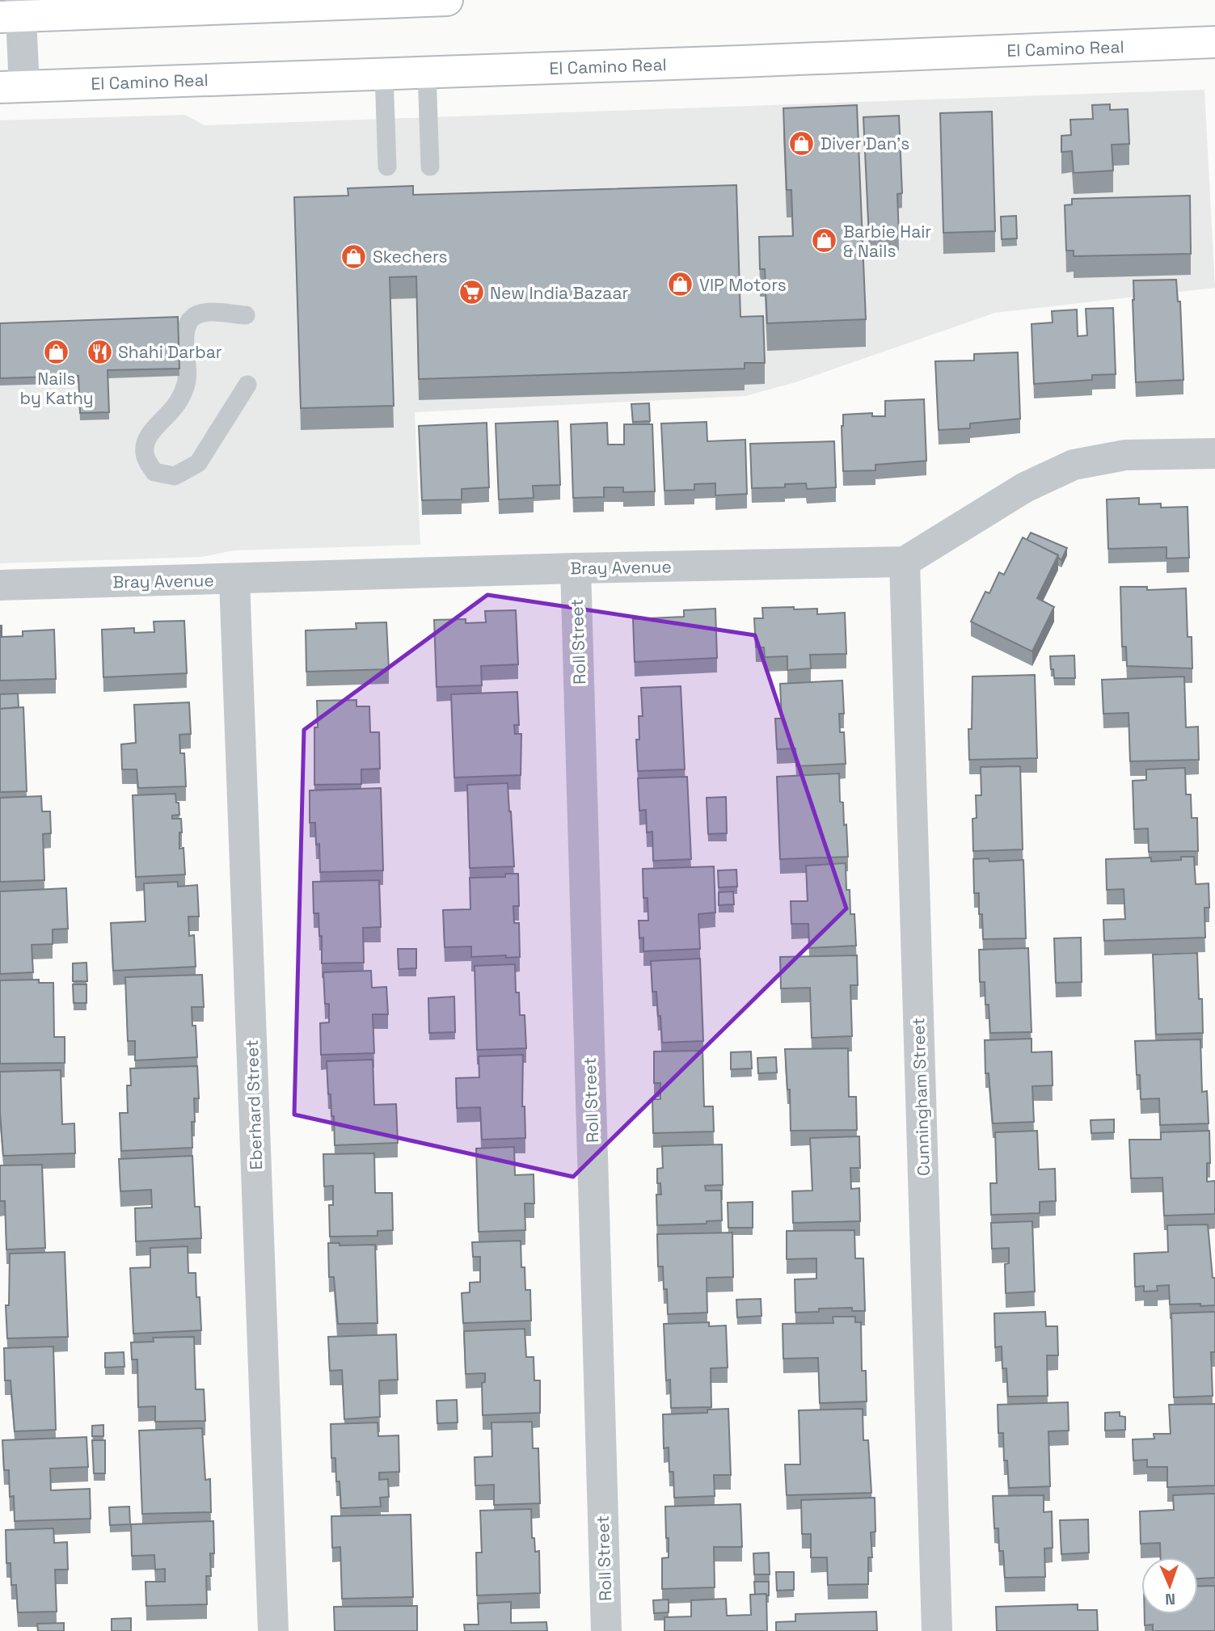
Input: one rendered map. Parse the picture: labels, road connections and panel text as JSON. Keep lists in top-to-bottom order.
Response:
{
  "streets": {
    "main road": ["El Camino Real"],
    "street": [
      "Bray Avenue",
      "Roll Street",
      "Cunningham Street",
      "Eberhard Street"
    ]
  },
  "crossings": [
    ["Bray Avenue", "Roll Street"],
    ["Bray Avenue", "Cunningham Street"],
    ["Bray Avenue", "Eberhard Street"]
  ],
  "places": {
    "shop": [
      "Diver Dan's",
      "Barbie Hair & Nails",
      "Skechers",
      "VIP Motors",
      "Nails by Kathy"
    ],
    "supermarket": ["New India Bazaar"],
    "restaurant": ["Shahi Darbar"]
  },
  "north": "bottom"
}
